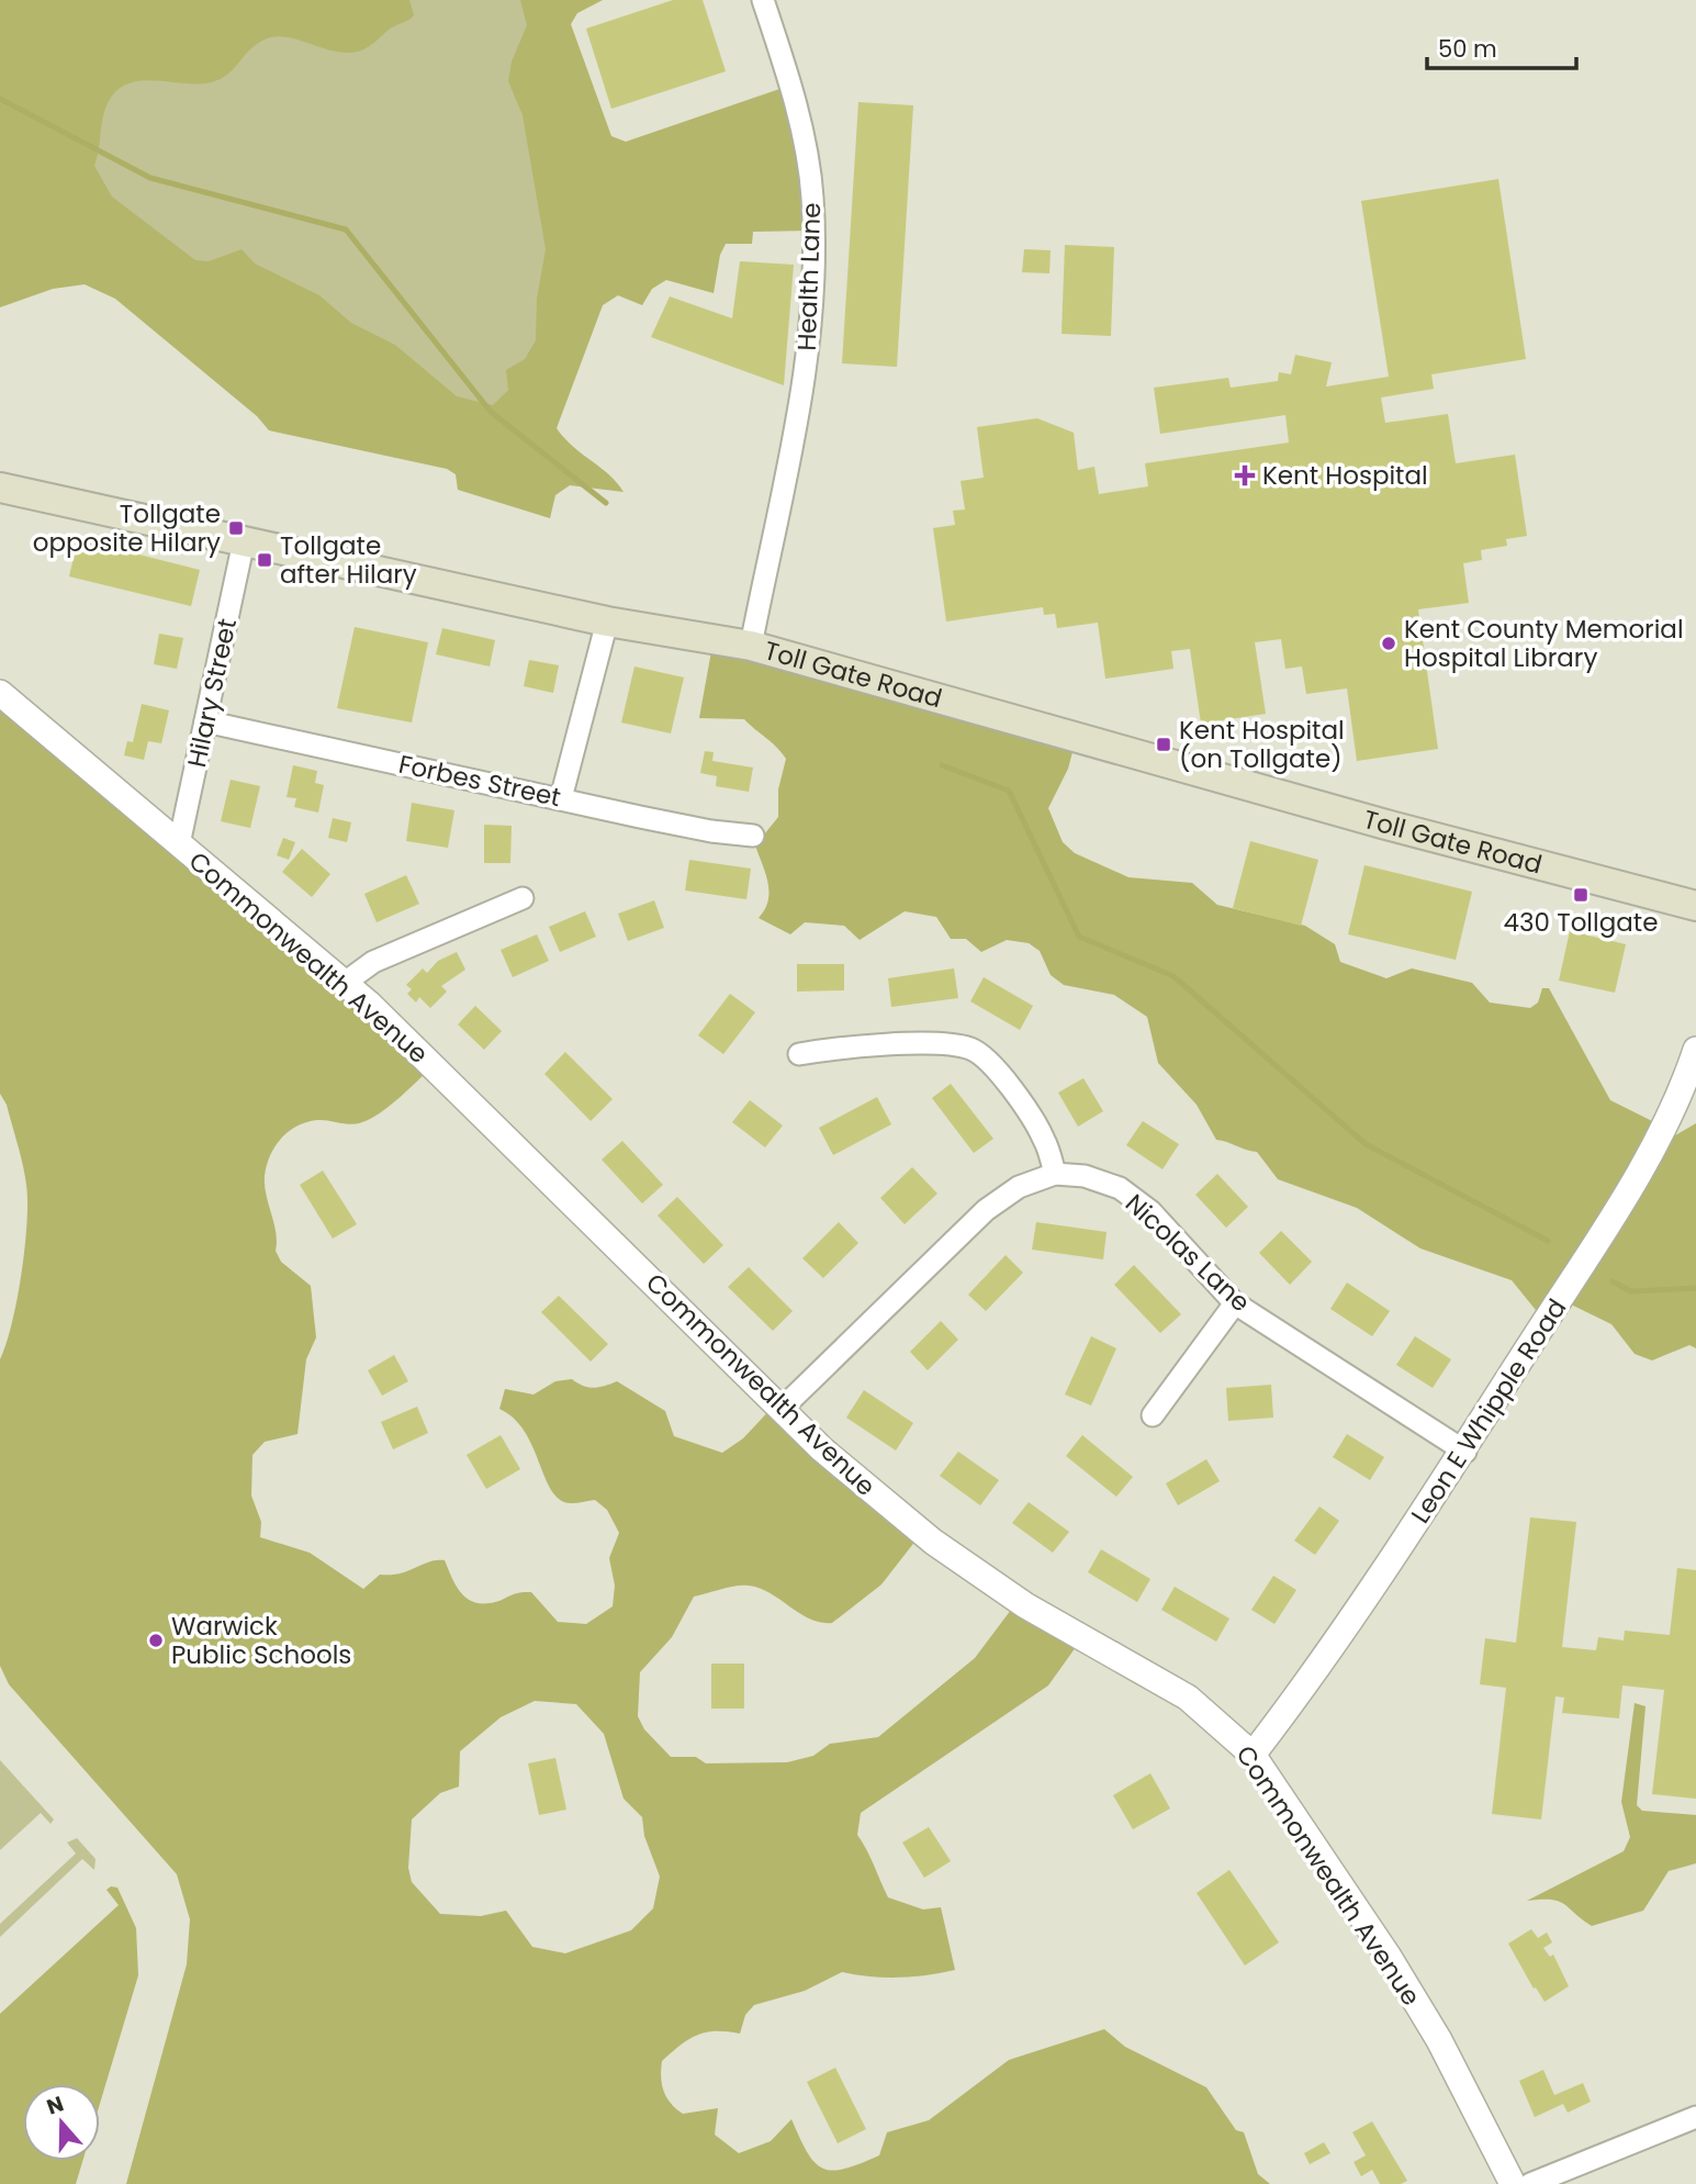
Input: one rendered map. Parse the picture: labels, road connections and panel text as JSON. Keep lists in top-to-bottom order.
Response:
{
  "streets": {
    "main road": ["Toll Gate Road"],
    "street": [
      "Health Lane",
      "Hilary Street",
      "Forbes Street",
      "Commonwealth Avenue",
      "Nicolas Lane",
      "Leon E Whipple Road"
    ]
  },
  "crossings": [
    ["Health Lane", "Toll Gate Road"],
    ["Toll Gate Road", "Hilary Street"],
    ["Hilary Street", "Forbes Street"],
    ["Hilary Street", "Commonwealth Avenue"],
    ["Commonwealth Avenue", "Nicolas Lane"],
    ["Commonwealth Avenue", "Leon E Whipple Road"],
    ["Nicolas Lane", "Leon E Whipple Road"]
  ],
  "places": {
    "health": ["Kent Hospital"],
    "transit": [
      "Tollgate opposite Hilary",
      "Tollgate after Hilary",
      "Kent Hospital (on Tollgate)",
      "430 Tollgate"
    ],
    "other": ["Kent County Memorial Hospital Library", "Warwick Public Schools"]
  },
  "scale_bar": "50 m",
  "north": "top"
}
